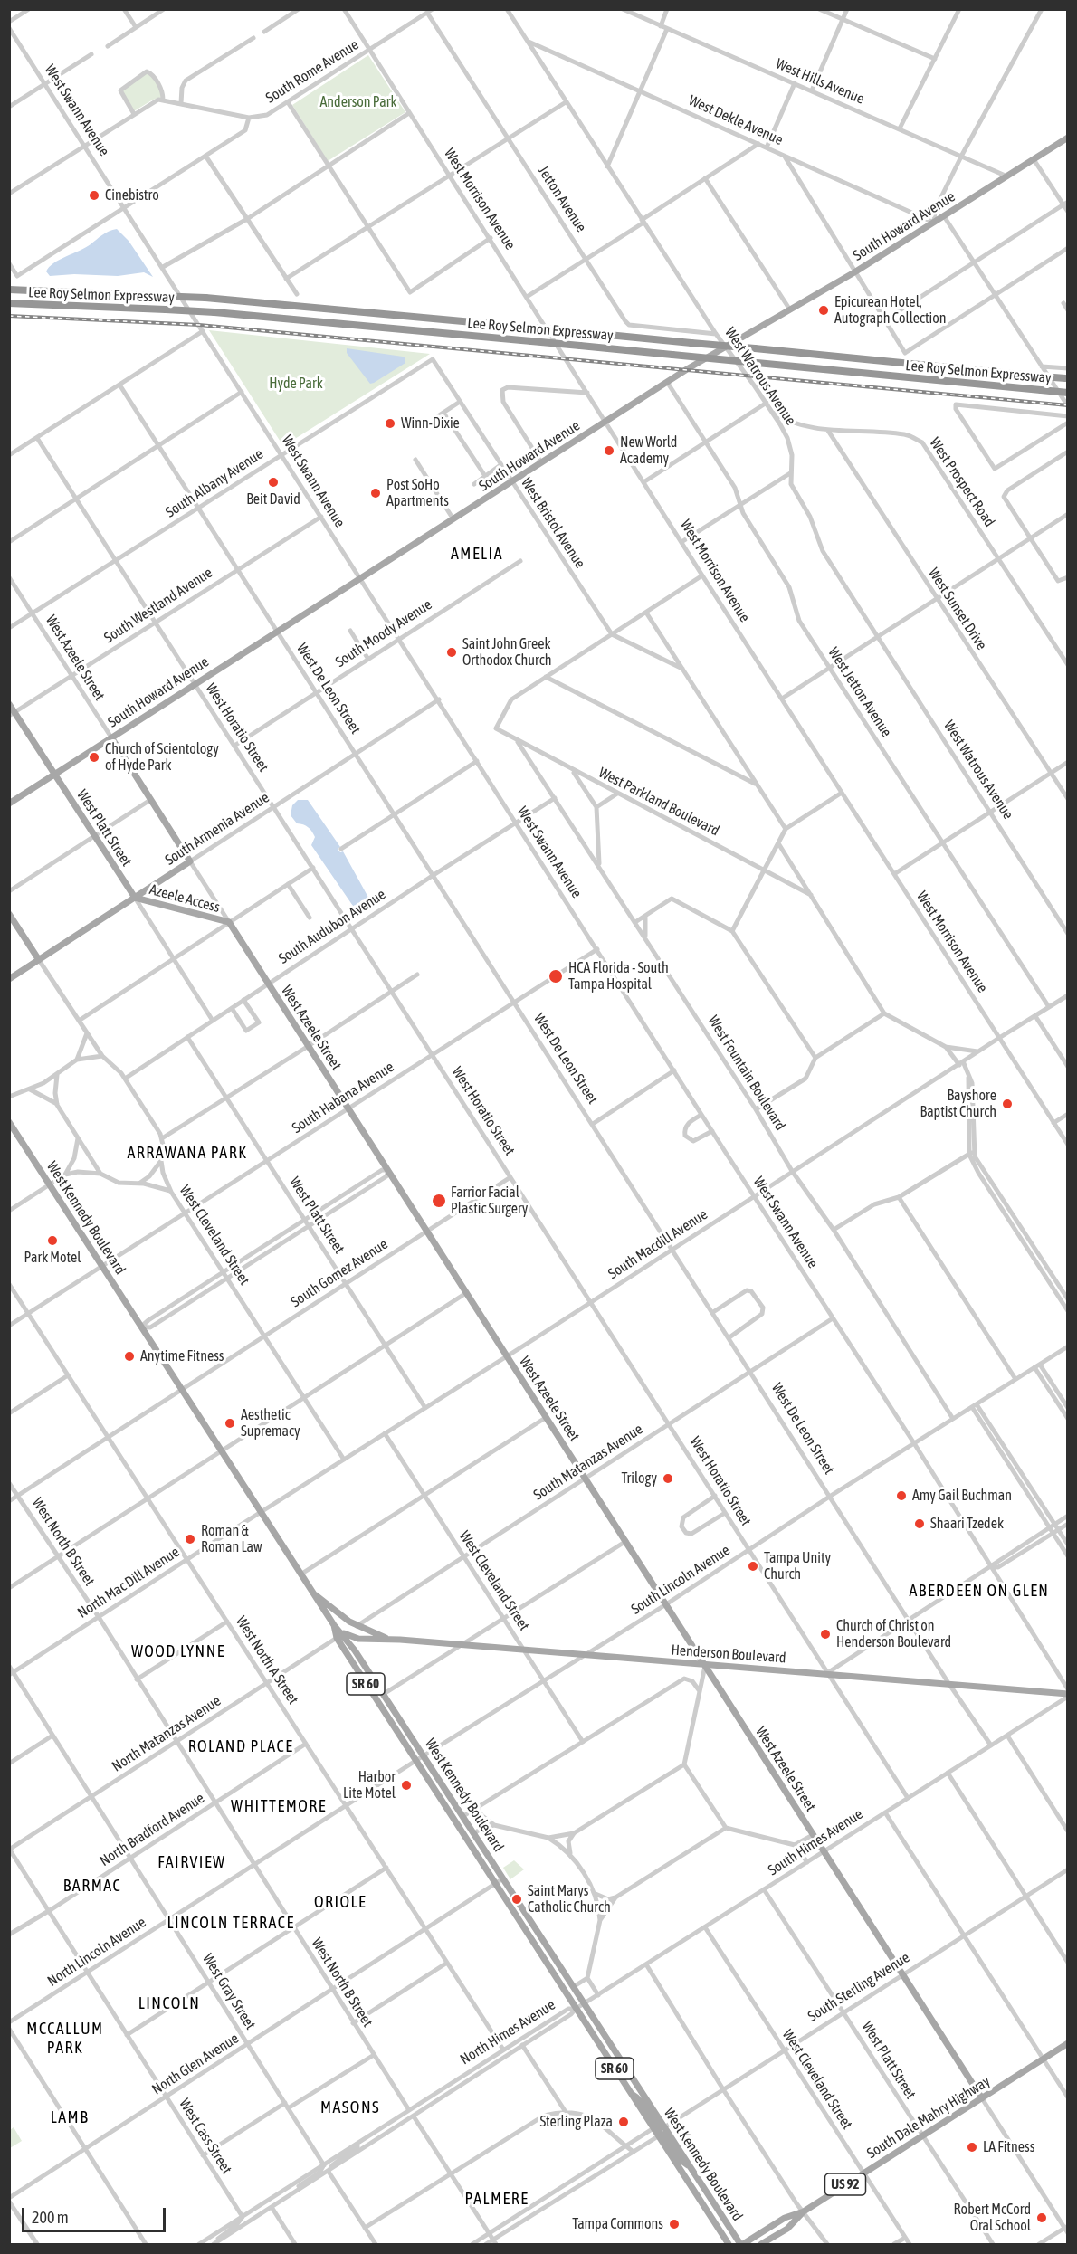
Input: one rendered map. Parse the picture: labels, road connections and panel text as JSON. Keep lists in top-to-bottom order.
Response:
{
  "streets": {
    "highway": ["Lee Roy Selmon Expressway"],
    "main road": [
      "South Howard Avenue",
      "West Azeele Street",
      "West Platt Street",
      "South Armenia Avenue",
      "Azeele Access",
      "West Kennedy Boulevard",
      "Henderson Boulevard",
      "SR 60",
      "South Dale Mabry Highway",
      "US 92"
    ],
    "street": [
      "South Rome Avenue",
      "West Hills Avenue",
      "West Swann Avenue",
      "West Dekle Avenue",
      "West Morrison Avenue",
      "Jetton Avenue",
      "West Watrous Avenue",
      "West Prospect Road",
      "South Albany Avenue",
      "West Bristol Avenue",
      "South Westland Avenue",
      "West Sunset Drive",
      "South Moody Avenue",
      "West De Leon Street",
      "West Jetton Avenue",
      "West Horatio Street",
      "West Parkland Boulevard",
      "South Audubon Avenue",
      "West Fountain Boulevard",
      "South Habana Avenue",
      "West Cleveland Street",
      "South Macdill Avenue",
      "South Gomez Avenue",
      "South Matanzas Avenue",
      "West North B Street",
      "South Lincoln Avenue",
      "North Mac Dill Avenue",
      "West North A Street",
      "North Matanzas Avenue",
      "North Bradford Avenue",
      "South Himes Avenue",
      "North Lincoln Avenue",
      "South Sterling Avenue",
      "West Gray Street",
      "North Himes Avenue",
      "North Glen Avenue",
      "West Cass Street"
    ]
  },
  "crossings": [
    ["South Rome Avenue", "West Morrison Avenue"],
    ["South Rome Avenue", "Jetton Avenue"],
    ["West Hills Avenue", "South Howard Avenue"],
    ["West Swann Avenue", "South Howard Avenue"],
    ["West Swann Avenue", "South Albany Avenue"],
    ["West Swann Avenue", "South Westland Avenue"],
    ["West Swann Avenue", "South Moody Avenue"],
    ["West Swann Avenue", "South Armenia Avenue"],
    ["West Swann Avenue", "South Audubon Avenue"],
    ["West Swann Avenue", "South Habana Avenue"],
    ["West Swann Avenue", "South Macdill Avenue"],
    ["West Swann Avenue", "South Matanzas Avenue"],
    ["West Swann Avenue", "South Lincoln Avenue"],
    ["West Dekle Avenue", "South Howard Avenue"],
    ["West Dekle Avenue", "West Watrous Avenue"],
    ["West Morrison Avenue", "South Howard Avenue"],
    ["West Morrison Avenue", "South Macdill Avenue"],
    ["Jetton Avenue", "West Watrous Avenue"],
    ["South Howard Avenue", "West Watrous Avenue"],
    ["South Howard Avenue", "West Bristol Avenue"],
    ["South Howard Avenue", "West Azeele Street"],
    ["South Howard Avenue", "West De Leon Street"],
    ["South Howard Avenue", "West Jetton Avenue"],
    ["South Howard Avenue", "West Horatio Street"],
    ["South Howard Avenue", "West Platt Street"],
    ["West Watrous Avenue", "West Prospect Road"],
    ["West Prospect Road", "West Sunset Drive"],
    ["South Albany Avenue", "West Bristol Avenue"],
    ["South Albany Avenue", "West Azeele Street"],
    ["South Albany Avenue", "West De Leon Street"],
    ["South Albany Avenue", "West Horatio Street"],
    ["South Westland Avenue", "West Azeele Street"],
    ["South Westland Avenue", "West De Leon Street"],
    ["South Westland Avenue", "West Horatio Street"],
    ["South Westland Avenue", "West Platt Street"],
    ["South Moody Avenue", "West De Leon Street"],
    ["South Moody Avenue", "West Horatio Street"],
    ["West Azeele Street", "South Armenia Avenue"],
    ["West Azeele Street", "Azeele Access"],
    ["West Azeele Street", "South Audubon Avenue"],
    ["West Azeele Street", "South Habana Avenue"],
    ["West Azeele Street", "South Macdill Avenue"],
    ["West Azeele Street", "South Gomez Avenue"],
    ["West Azeele Street", "South Matanzas Avenue"],
    ["West Azeele Street", "South Lincoln Avenue"],
    ["West Azeele Street", "Henderson Boulevard"],
    ["West Azeele Street", "South Himes Avenue"],
    ["West Azeele Street", "South Sterling Avenue"],
    ["West Azeele Street", "South Dale Mabry Highway"],
    ["West De Leon Street", "South Armenia Avenue"],
    ["West De Leon Street", "South Audubon Avenue"],
    ["West De Leon Street", "South Habana Avenue"],
    ["West De Leon Street", "South Macdill Avenue"],
    ["West De Leon Street", "South Matanzas Avenue"],
    ["West De Leon Street", "South Lincoln Avenue"],
    ["West De Leon Street", "Henderson Boulevard"],
    ["West De Leon Street", "South Himes Avenue"],
    ["West Jetton Avenue", "South Macdill Avenue"],
    ["West Horatio Street", "South Armenia Avenue"],
    ["West Horatio Street", "South Audubon Avenue"],
    ["West Horatio Street", "South Habana Avenue"],
    ["West Horatio Street", "South Macdill Avenue"],
    ["West Horatio Street", "South Gomez Avenue"],
    ["West Horatio Street", "South Matanzas Avenue"],
    ["West Horatio Street", "South Lincoln Avenue"],
    ["West Horatio Street", "Henderson Boulevard"],
    ["West Horatio Street", "South Himes Avenue"],
    ["West Parkland Boulevard", "West Fountain Boulevard"],
    ["West Parkland Boulevard", "South Macdill Avenue"],
    ["West Platt Street", "South Armenia Avenue"],
    ["West Platt Street", "Azeele Access"],
    ["West Platt Street", "South Audubon Avenue"],
    ["West Platt Street", "South Habana Avenue"],
    ["West Platt Street", "South Macdill Avenue"],
    ["West Platt Street", "South Gomez Avenue"],
    ["West Platt Street", "South Himes Avenue"],
    ["West Platt Street", "South Sterling Avenue"],
    ["West Platt Street", "South Dale Mabry Highway"],
    ["South Armenia Avenue", "Azeele Access"],
    ["South Audubon Avenue", "West Fountain Boulevard"],
    ["West Fountain Boulevard", "South Macdill Avenue"],
    ["West Fountain Boulevard", "South Lincoln Avenue"],
    ["South Habana Avenue", "West Kennedy Boulevard"],
    ["South Habana Avenue", "West Cleveland Street"],
    ["South Habana Avenue", "West North A Street"],
    ["West Kennedy Boulevard", "South Macdill Avenue"],
    ["West Kennedy Boulevard", "South Gomez Avenue"],
    ["West Kennedy Boulevard", "South Lincoln Avenue"],
    ["West Kennedy Boulevard", "North Mac Dill Avenue"],
    ["West Kennedy Boulevard", "Henderson Boulevard"],
    ["West Kennedy Boulevard", "SR 60"],
    ["West Kennedy Boulevard", "North Matanzas Avenue"],
    ["West Kennedy Boulevard", "South Himes Avenue"],
    ["West Kennedy Boulevard", "North Lincoln Avenue"],
    ["West Kennedy Boulevard", "South Sterling Avenue"],
    ["West Kennedy Boulevard", "North Himes Avenue"],
    ["West Kennedy Boulevard", "North Glen Avenue"],
    ["West Kennedy Boulevard", "US 92"],
    ["West Cleveland Street", "South Macdill Avenue"],
    ["West Cleveland Street", "South Gomez Avenue"],
    ["West Cleveland Street", "South Matanzas Avenue"],
    ["West Cleveland Street", "South Lincoln Avenue"],
    ["West Cleveland Street", "Henderson Boulevard"],
    ["West Cleveland Street", "South Himes Avenue"],
    ["West Cleveland Street", "South Sterling Avenue"],
    ["West Cleveland Street", "South Dale Mabry Highway"],
    ["South Macdill Avenue", "North Mac Dill Avenue"],
    ["South Gomez Avenue", "West North B Street"],
    ["South Gomez Avenue", "West North A Street"],
    ["South Matanzas Avenue", "Henderson Boulevard"],
    ["West North B Street", "North Mac Dill Avenue"],
    ["West North B Street", "North Matanzas Avenue"],
    ["West North B Street", "North Bradford Avenue"],
    ["West North B Street", "North Lincoln Avenue"],
    ["West North B Street", "North Himes Avenue"],
    ["West North B Street", "North Glen Avenue"],
    ["South Lincoln Avenue", "Henderson Boulevard"],
    ["South Lincoln Avenue", "North Lincoln Avenue"],
    ["North Mac Dill Avenue", "West North A Street"],
    ["North Mac Dill Avenue", "West Gray Street"],
    ["Henderson Boulevard", "SR 60"],
    ["Henderson Boulevard", "South Himes Avenue"],
    ["West North A Street", "North Matanzas Avenue"],
    ["West North A Street", "North Bradford Avenue"],
    ["West North A Street", "North Lincoln Avenue"],
    ["West North A Street", "North Himes Avenue"],
    ["West North A Street", "North Glen Avenue"],
    ["SR 60", "North Matanzas Avenue"],
    ["North Matanzas Avenue", "West Gray Street"],
    ["North Matanzas Avenue", "West Cass Street"],
    ["North Bradford Avenue", "West Gray Street"],
    ["North Bradford Avenue", "West Cass Street"],
    ["South Himes Avenue", "North Himes Avenue"],
    ["North Lincoln Avenue", "West Gray Street"],
    ["North Lincoln Avenue", "West Cass Street"],
    ["West Gray Street", "North Himes Avenue"],
    ["West Gray Street", "North Glen Avenue"],
    ["North Himes Avenue", "West Cass Street"],
    ["North Glen Avenue", "West Cass Street"],
    ["South Dale Mabry Highway", "US 92"]
  ],
  "districts": [
    "AMELIA",
    "ARRAWANA PARK",
    "ABERDEEN ON GLEN",
    "WOOD LYNNE",
    "ROLAND PLACE",
    "WHITTEMORE",
    "FAIRVIEW",
    "BARMAC",
    "ORIOLE",
    "LINCOLN TERRACE",
    "LINCOLN",
    "MCCALLUM PARK",
    "MASONS",
    "LAMB",
    "PALMERE"
  ],
  "parks": ["Anderson Park", "Hyde Park"],
  "places": [
    "Cinebistro",
    "Epicurean Hotel, Autograph Collection",
    "Winn-Dixie",
    "New World Academy",
    "Beit David",
    "Post SoHo Apartments",
    "Saint John Greek Orthodox Church",
    "Church of Scientology of Hyde Park",
    "HCA Florida - South Tampa Hospital",
    "Bayshore Baptist Church",
    "Farrior Facial Plastic Surgery",
    "Park Motel",
    "Anytime Fitness",
    "Aesthetic Supremacy",
    "Trilogy",
    "Amy Gail Buchman",
    "Shaari Tzedek",
    "Roman & Roman Law",
    "Tampa Unity Church",
    "Church of Christ on Henderson Boulevard",
    "Harbor Lite Motel",
    "Saint Marys Catholic Church",
    "Sterling Plaza",
    "LA Fitness",
    "Robert McCord Oral School",
    "Tampa Commons"
  ],
  "scale_bar": "200 m"
}
